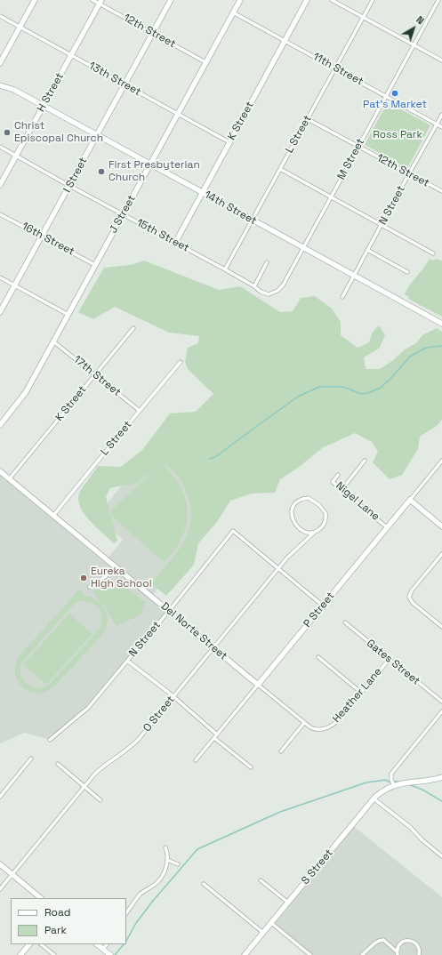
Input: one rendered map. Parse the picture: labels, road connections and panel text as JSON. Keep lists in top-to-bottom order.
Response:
{
  "streets": {
    "street": [
      "12th Street",
      "11th Street",
      "13th Street",
      "H Street",
      "K Street",
      "L Street",
      "M Street",
      "I Street",
      "N Street",
      "14th Street",
      "J Street",
      "15th Street",
      "16th Street",
      "17th Street",
      "Nigel Lane",
      "P Street",
      "Del Norte Street",
      "Gates Street",
      "Heather Lane",
      "O Street",
      "S Street"
    ]
  },
  "crossings": [
    ["12th Street", "H Street"],
    ["12th Street", "L Street"],
    ["12th Street", "M Street"],
    ["12th Street", "I Street"],
    ["12th Street", "N Street"],
    ["12th Street", "J Street"],
    ["11th Street", "K Street"],
    ["11th Street", "L Street"],
    ["11th Street", "M Street"],
    ["11th Street", "N Street"],
    ["11th Street", "J Street"],
    ["13th Street", "H Street"],
    ["13th Street", "K Street"],
    ["13th Street", "I Street"],
    ["13th Street", "J Street"],
    ["H Street", "14th Street"],
    ["H Street", "15th Street"],
    ["K Street", "14th Street"],
    ["K Street", "15th Street"],
    ["K Street", "17th Street"],
    ["K Street", "Del Norte Street"],
    ["L Street", "14th Street"],
    ["L Street", "15th Street"],
    ["L Street", "17th Street"],
    ["L Street", "Del Norte Street"],
    ["M Street", "14th Street"],
    ["M Street", "15th Street"],
    ["I Street", "14th Street"],
    ["I Street", "15th Street"],
    ["I Street", "16th Street"],
    ["N Street", "14th Street"],
    ["N Street", "Del Norte Street"],
    ["N Street", "O Street"],
    ["14th Street", "J Street"],
    ["J Street", "15th Street"],
    ["J Street", "16th Street"],
    ["J Street", "17th Street"],
    ["Nigel Lane", "P Street"],
    ["P Street", "Del Norte Street"],
    ["Del Norte Street", "Heather Lane"],
    ["Del Norte Street", "O Street"],
    ["Gates Street", "Heather Lane"]
  ],
  "parks": ["Ross Park"],
  "places": [
    "Pat's Market",
    "Christ Episcopal Church",
    "First Presbyterian Church",
    "Eureka High School"
  ],
  "legend": ["Road", "Park"],
  "north": "top right"
}
